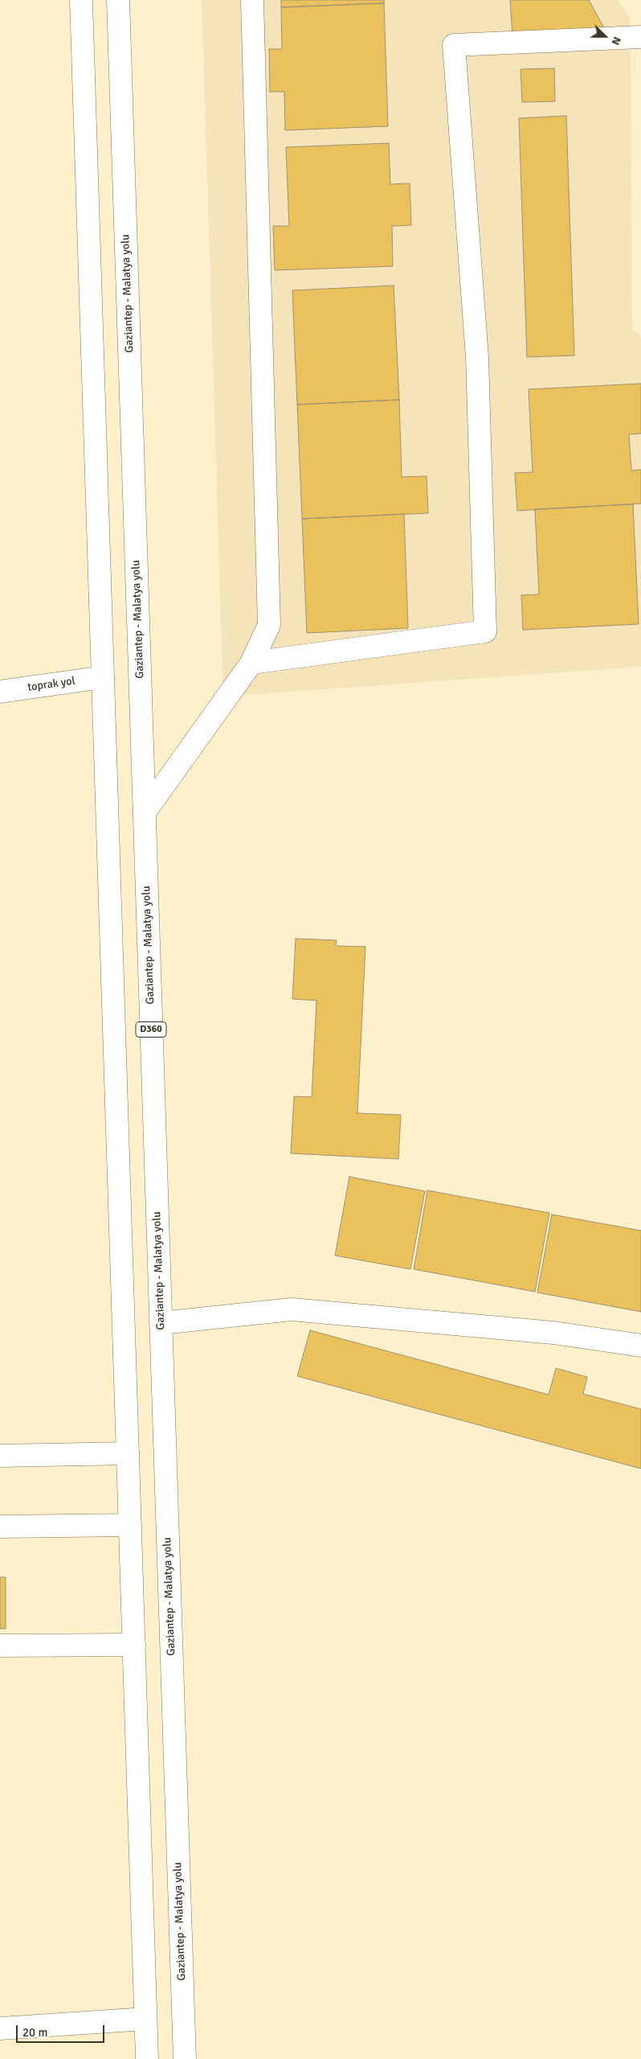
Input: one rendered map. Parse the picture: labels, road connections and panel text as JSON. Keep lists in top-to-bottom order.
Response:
{
  "streets": {
    "main road": ["Gaziantep - Malatya yolu", "toprak yol", "D360"]
  },
  "scale_bar": "20 m",
  "north": "right"
}
